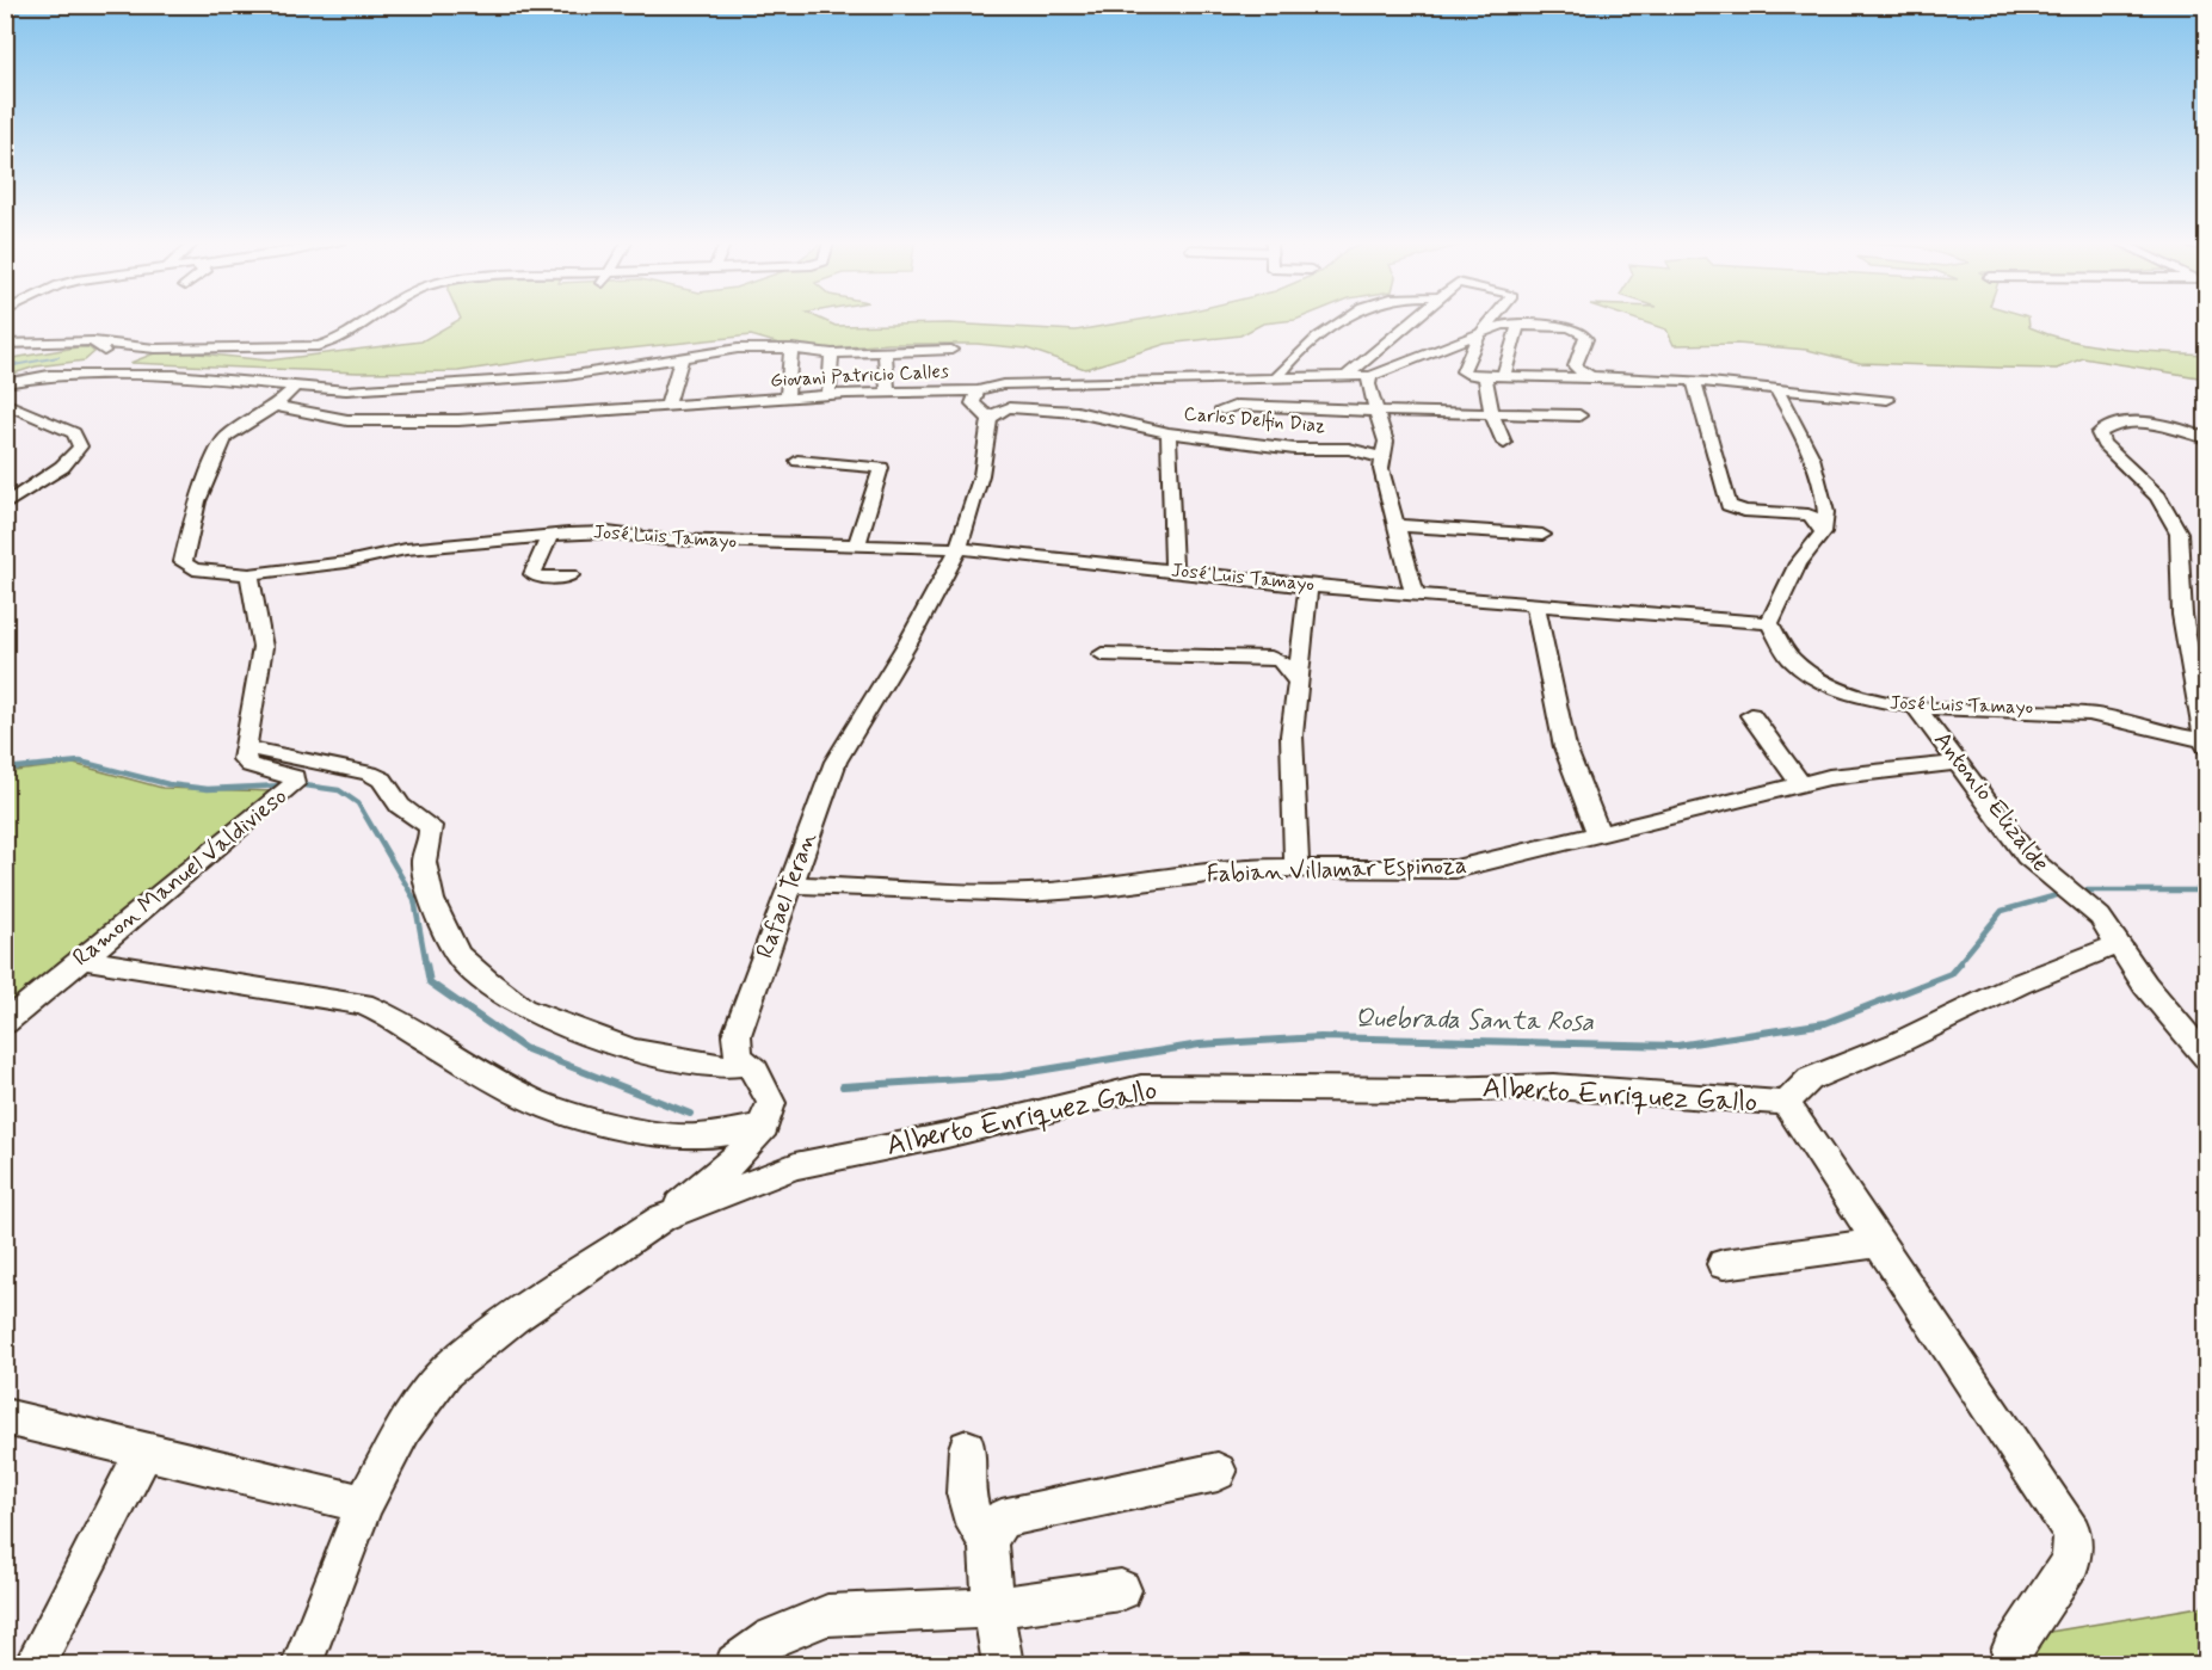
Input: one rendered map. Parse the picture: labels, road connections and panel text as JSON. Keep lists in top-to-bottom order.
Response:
{
  "streets": {
    "street": [
      "Giovani Patricio Calles",
      "Carlos Delfin Diaz",
      "José Luis Tamayo",
      "Antonio Elizalde",
      "Fabian Villamar Espinoza",
      "Ramon Manuel Valdivieso",
      "Rafael Teran",
      "Alberto Enriquez Gallo"
    ]
  },
  "crossings": [
    ["José Luis Tamayo", "Antonio Elizalde"],
    ["José Luis Tamayo", "Rafael Teran"],
    ["Antonio Elizalde", "Fabian Villamar Espinoza"],
    ["Antonio Elizalde", "Alberto Enriquez Gallo"],
    ["Fabian Villamar Espinoza", "Rafael Teran"]
  ],
  "water": ["Quebrada Santa Rosa"]
}
